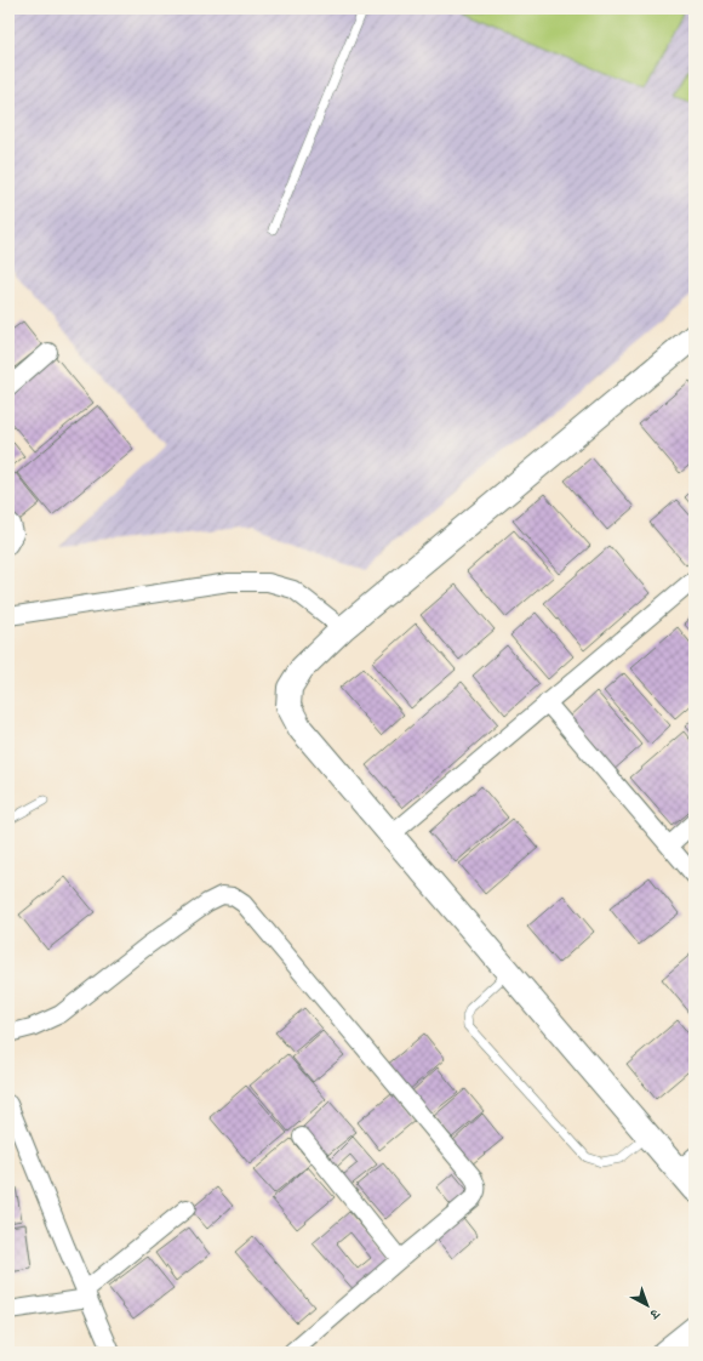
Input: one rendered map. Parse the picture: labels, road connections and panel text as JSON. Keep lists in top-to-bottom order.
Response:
{
  "north": "bottom right"
}
